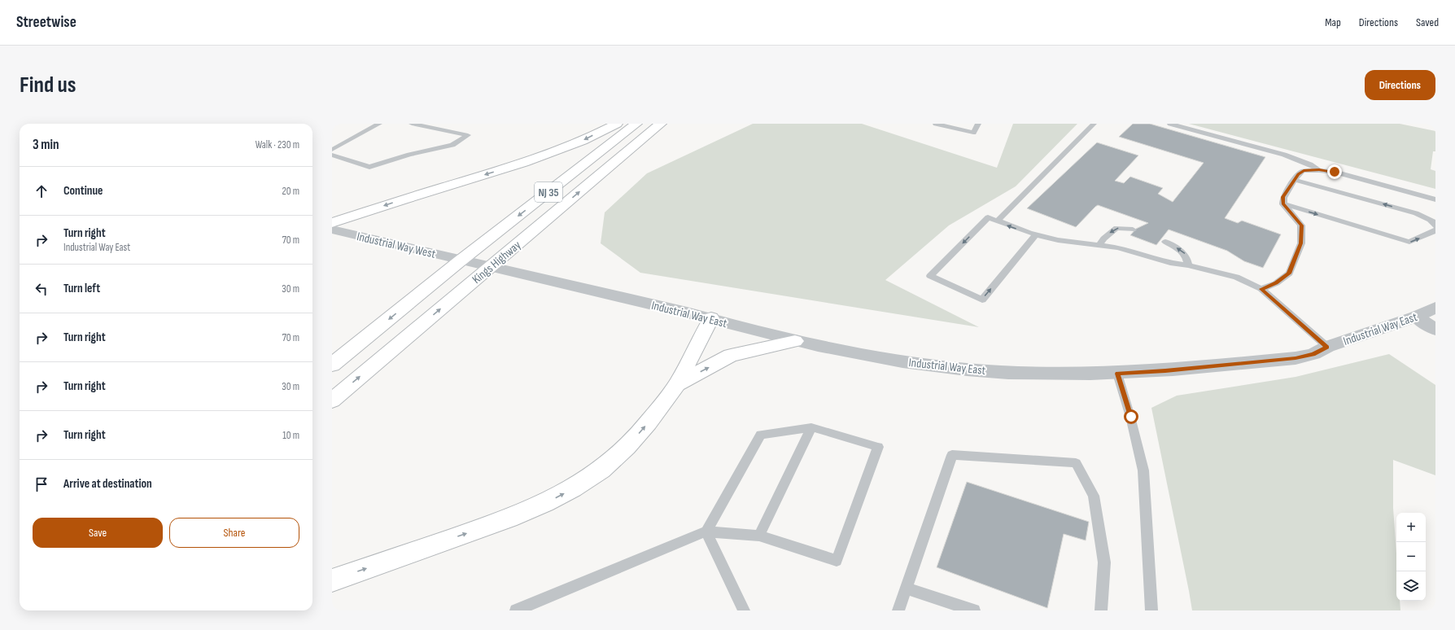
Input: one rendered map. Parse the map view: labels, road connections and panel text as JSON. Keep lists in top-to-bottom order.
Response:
{
  "streets": {
    "main road": ["NJ 35", "Kings Highway"],
    "street": ["Industrial Way West", "Industrial Way East"]
  },
  "crossings": [
    ["Industrial Way West", "Kings Highway"],
    ["Industrial Way West", "Industrial Way East"],
    ["Kings Highway", "Industrial Way East"]
  ],
  "page": {
    "header": "Streetwise",
    "nav": ["Map", "Directions", "Saved"],
    "buttons": [
      "Directions",
      ["Save", "Share"]
    ],
    "title": "Find us",
    "heading": ["3 min", "Walk · 230 m"],
    "list": [
      ["Continue", "20 m"],
      ["Turn right", "Industrial Way East", "70 m"],
      ["Turn left", "30 m"],
      ["Turn right", "70 m"],
      ["Turn right", "30 m"],
      ["Turn right", "10 m"],
      "Arrive at destination"
    ],
    "map_buttons": ["+", "−"]
  }
}
